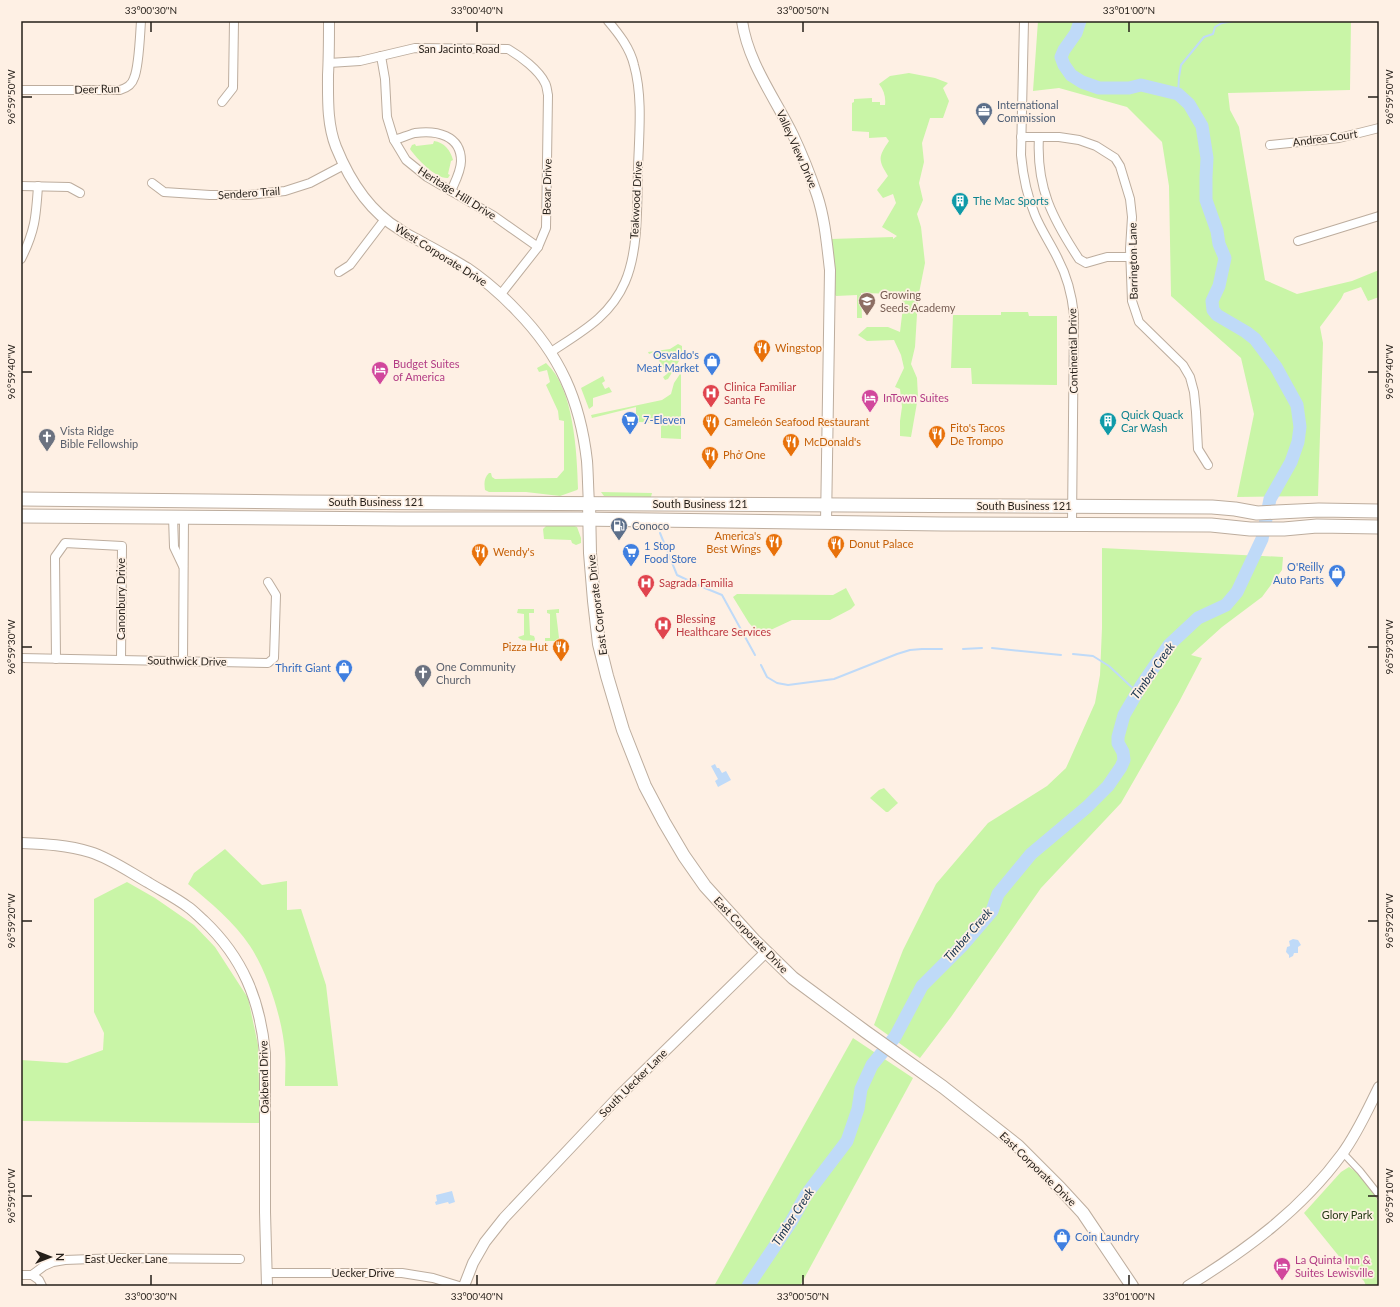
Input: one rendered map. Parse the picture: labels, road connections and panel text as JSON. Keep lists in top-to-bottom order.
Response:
{
  "streets": {
    "main road": ["South Business 121", "East Corporate Drive"],
    "street": [
      "San Jacinto Road",
      "Deer Run",
      "Andrea Court",
      "Valley View Drive",
      "Bexar Drive",
      "Sendero Trail",
      "Heritage Hill Drive",
      "Teakwood Drive",
      "West Corporate Drive",
      "Barrington Lane",
      "Continental Drive",
      "Canonbury Drive",
      "Southwick Drive",
      "Oakbend Drive",
      "South Uecker Lane",
      "East Uecker Lane",
      "Uecker Drive"
    ]
  },
  "crossings": [
    ["San Jacinto Road", "Bexar Drive"],
    ["San Jacinto Road", "Heritage Hill Drive"],
    ["San Jacinto Road", "West Corporate Drive"],
    ["Valley View Drive", "South Business 121"],
    ["Bexar Drive", "Heritage Hill Drive"],
    ["Bexar Drive", "West Corporate Drive"],
    ["Sendero Trail", "West Corporate Drive"],
    ["Teakwood Drive", "West Corporate Drive"],
    ["West Corporate Drive", "South Business 121"],
    ["West Corporate Drive", "East Corporate Drive"],
    ["Barrington Lane", "Continental Drive"],
    ["Continental Drive", "South Business 121"],
    ["South Business 121", "East Corporate Drive"],
    ["Canonbury Drive", "Southwick Drive"],
    ["East Corporate Drive", "South Uecker Lane"],
    ["Oakbend Drive", "Uecker Drive"]
  ],
  "water": ["Timber Creek"],
  "parks": ["Glory Park"],
  "places": {
    "office": ["International Commission"],
    "building": ["The Mac Sports", "Quick Quack Car Wash"],
    "school or university": ["Growing Seeds Academy"],
    "restaurant": [
      "Wingstop",
      "Cameleón Seafood Restaurant",
      "Fito's Tacos De Trompo",
      "McDonald's",
      "Phở One",
      "America's Best Wings",
      "Donut Palace",
      "Wendy's",
      "Pizza Hut"
    ],
    "shop": [
      "Osvaldo's Meat Market",
      "O'Reilly Auto Parts",
      "Thrift Giant",
      "Coin Laundry"
    ],
    "hotel": ["Budget Suites of America", "InTown Suites", "La Quinta Inn & Suites Lewisville"],
    "hospital": ["Clinica Familiar Santa Fe", "Sagrada Familia", "Blessing Healthcare Services"],
    "supermarket": ["7-Eleven", "1 Stop Food Store"],
    "church": ["Vista Ridge Bible Fellowship", "One Community Church"],
    "fuel station": ["Conoco"]
  },
  "north": "right",
  "coordinates": [
    "33°00'30\"N",
    "33°00'40\"N",
    "33°00'50\"N",
    "33°01'00\"N",
    "96°59'50\"W",
    "96°59'40\"W",
    "96°59'30\"W",
    "96°59'20\"W",
    "96°59'10\"W"
  ]
}
